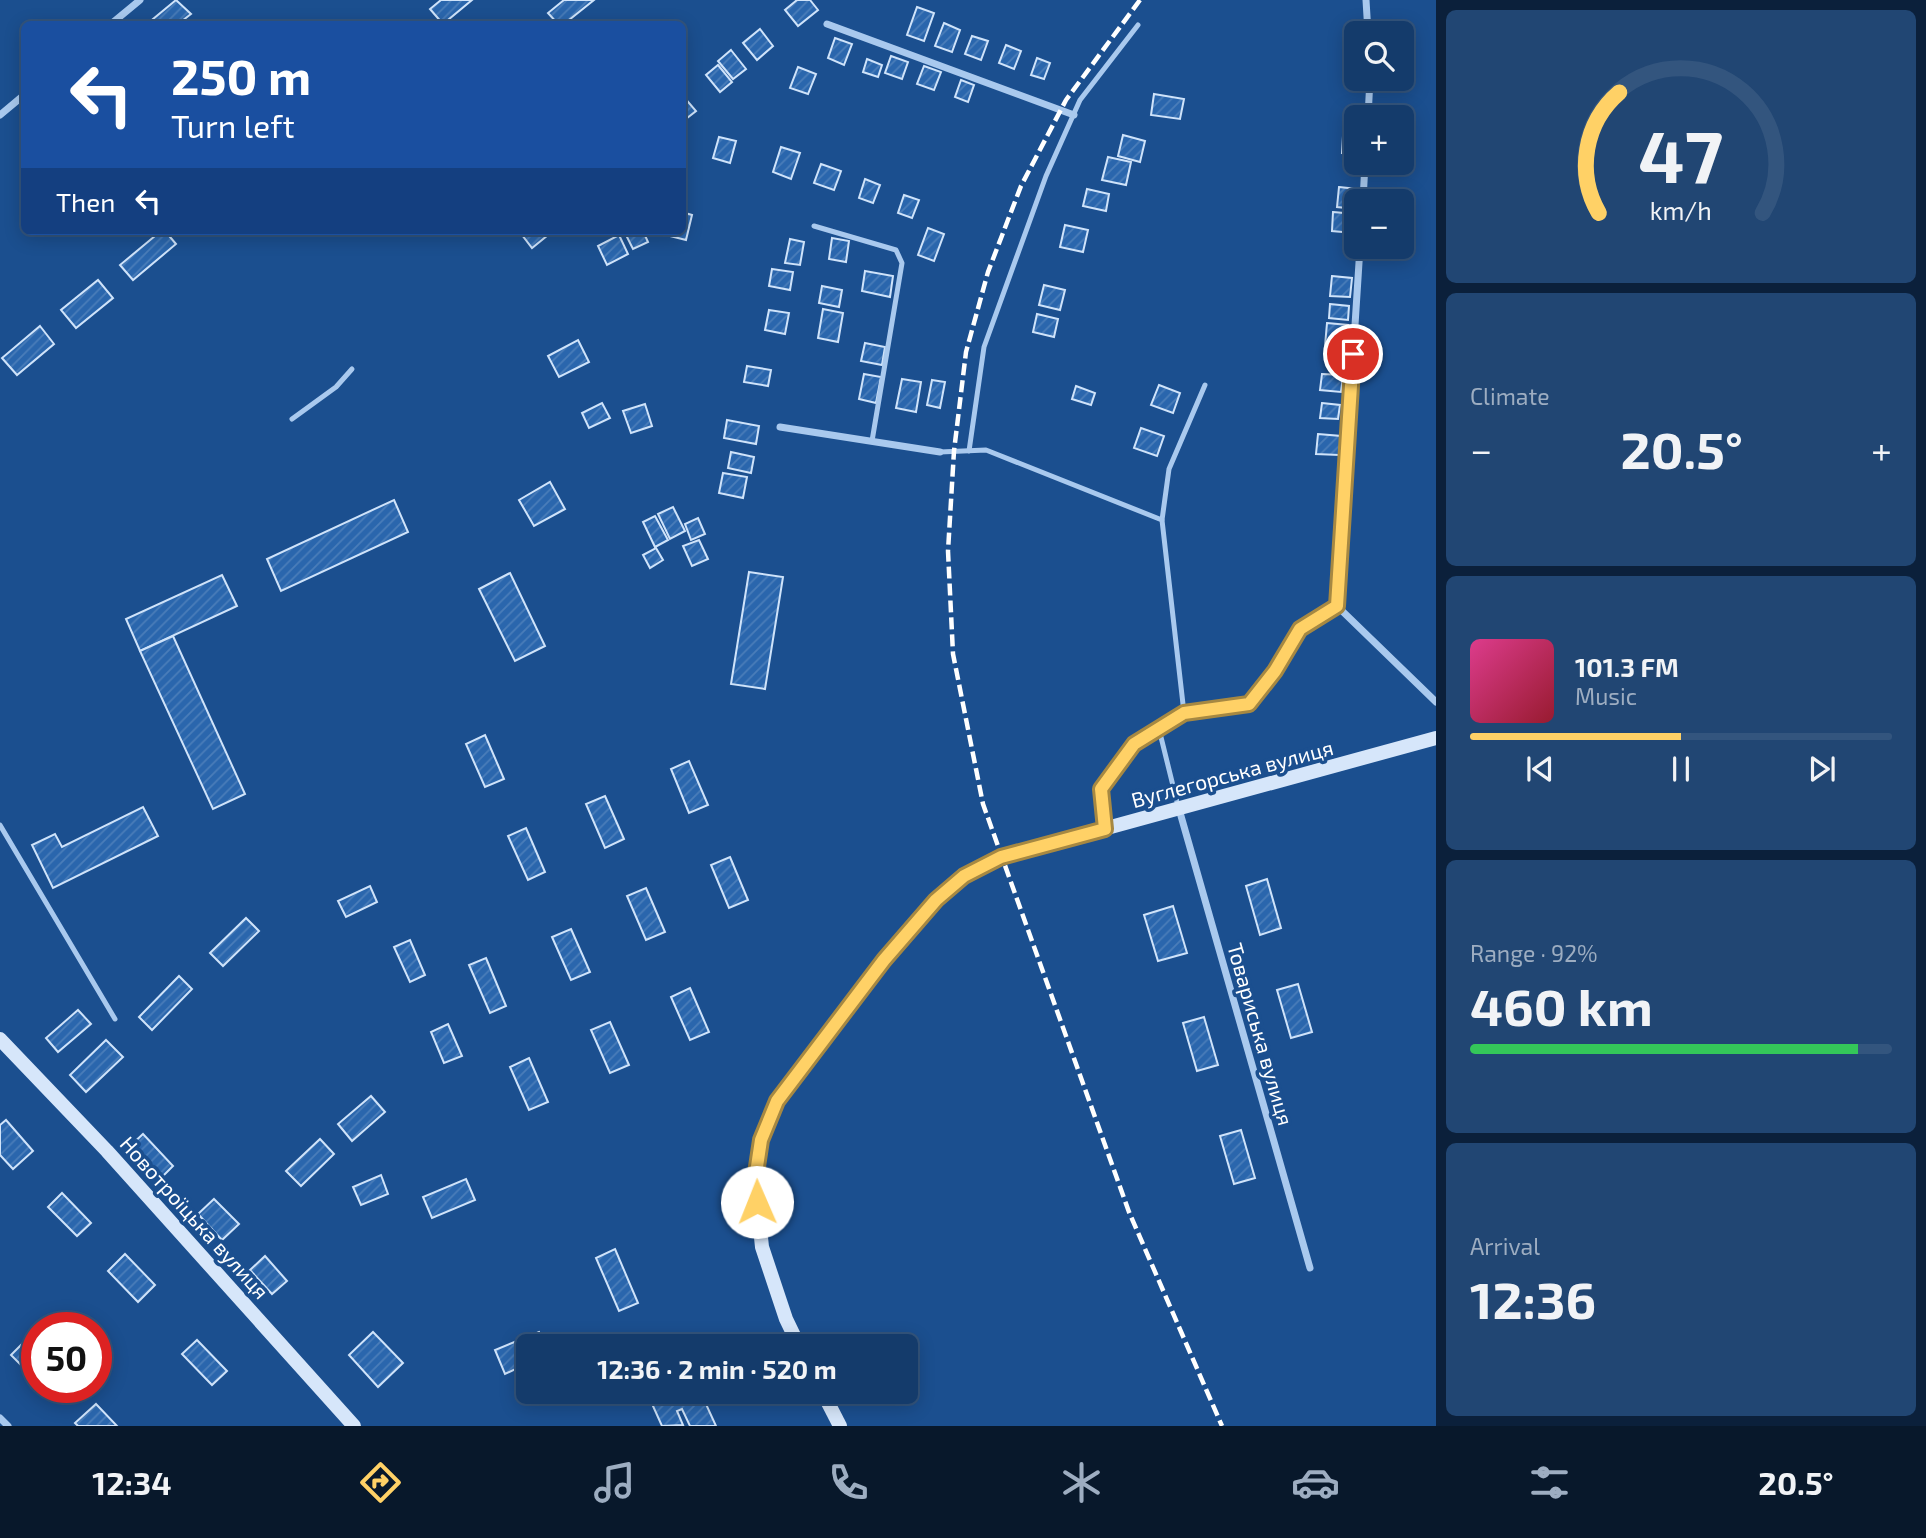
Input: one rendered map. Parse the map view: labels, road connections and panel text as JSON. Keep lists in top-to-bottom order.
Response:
{
  "streets": {
    "main road": ["Вуглегорська вулиця", "Новотроїцька вулиця"],
    "street": ["Товариська вулиця"]
  },
  "crossings": [
    ["Вуглегорська вулиця", "Товариська вулиця"]
  ],
  "page": {
    "map_buttons": ["+", "−"],
    "turn": ["250 m", "Turn left"],
    "then": "Then",
    "tile": [
      "Climate",
      ["Range · 92%", "460 km"],
      ["Arrival", "12:36"]
    ],
    "heat": ["−", "20.5°", "+"],
    "song": ["101.3 FM", "Music"],
    "limit": "50",
    "trip": "12:36 · 2 min · 520 m",
    "tabs": ["12:34", "20.5°"],
    "gauge": ["47", "km/h"]
  }
}
